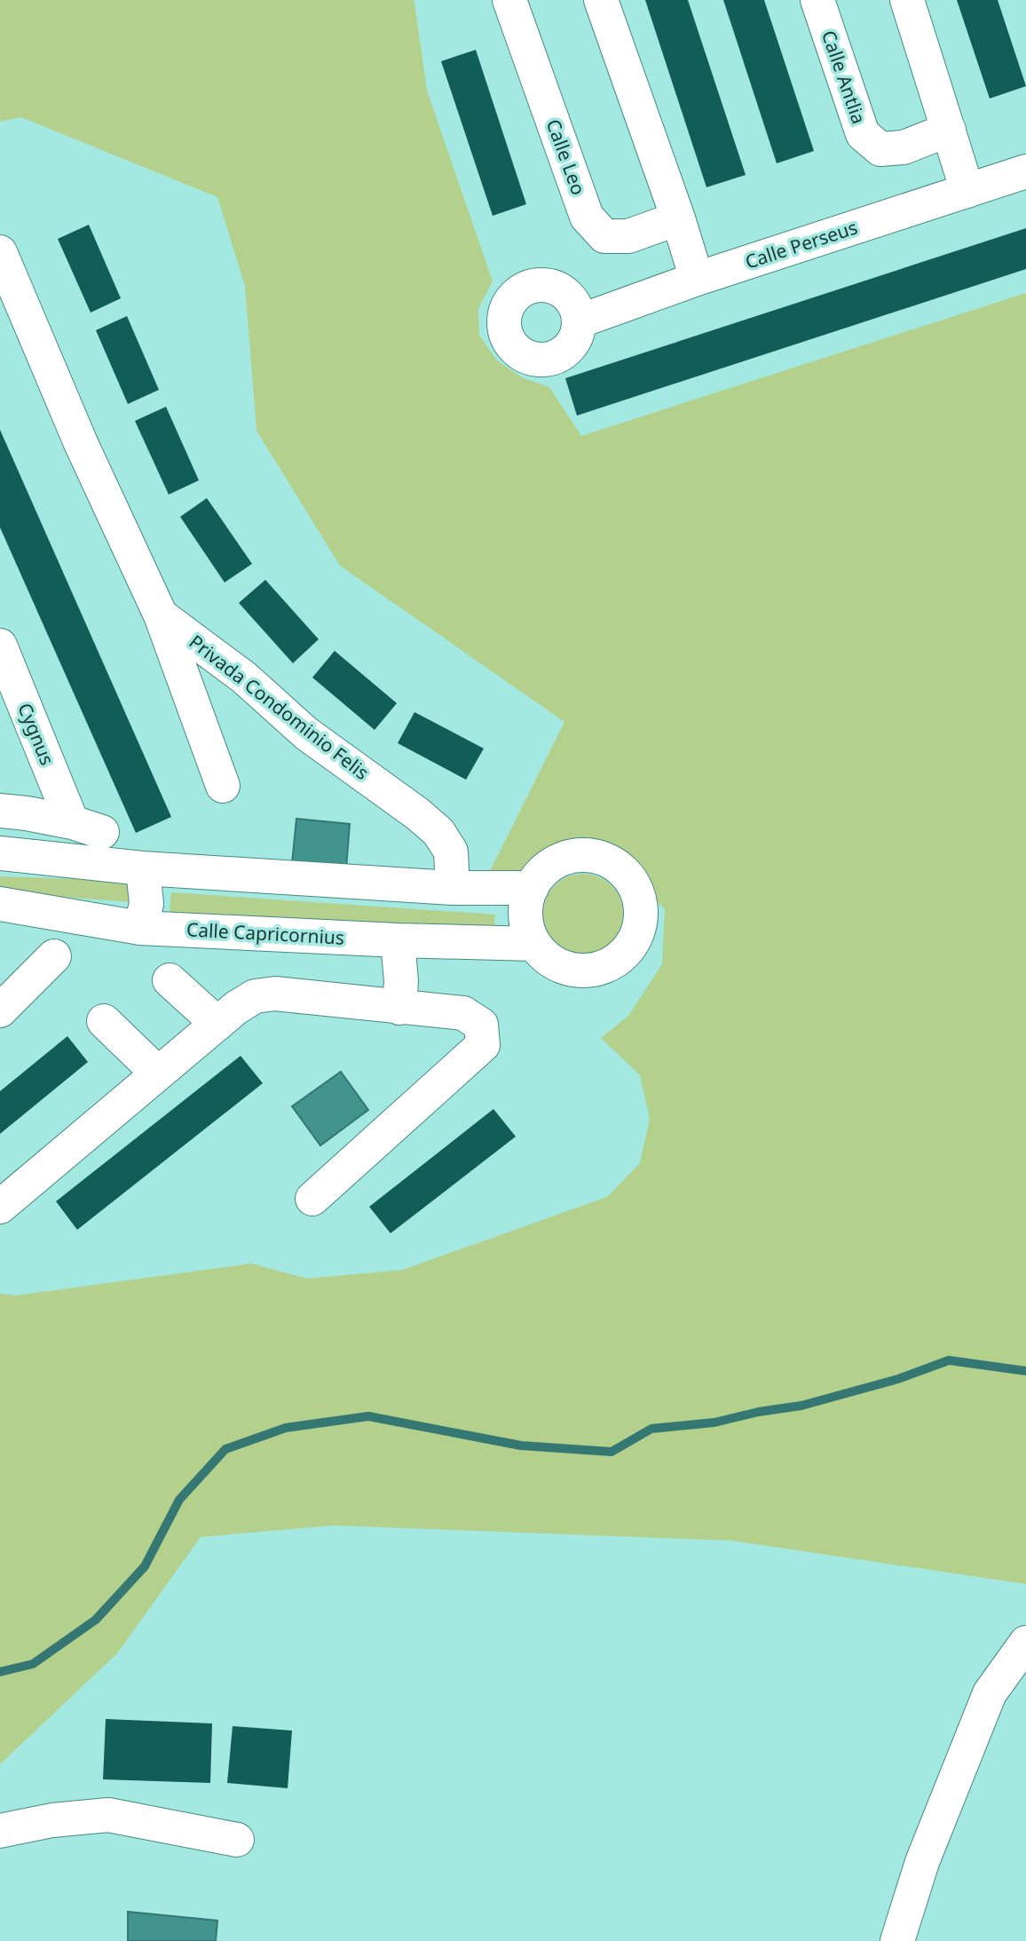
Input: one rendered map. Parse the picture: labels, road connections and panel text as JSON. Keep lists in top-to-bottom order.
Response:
{
  "streets": {
    "street": [
      "Calle Antlia",
      "Calle Leo",
      "Calle Perseus",
      "Privada Condominio Felis",
      "Cygnus",
      "Calle Capricornius"
    ]
  }
}
